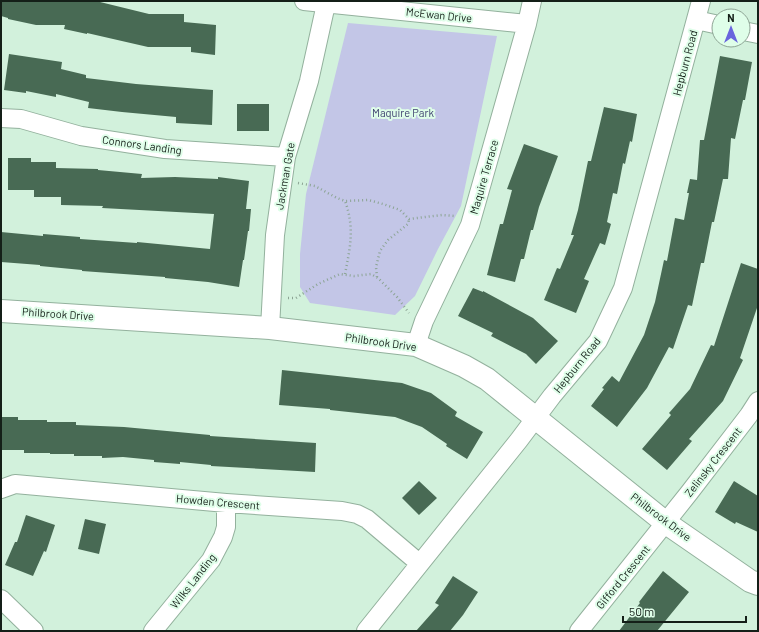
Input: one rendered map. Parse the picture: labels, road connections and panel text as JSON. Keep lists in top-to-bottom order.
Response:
{
  "streets": {
    "street": [
      "McEwan Drive",
      "Hepburn Road",
      "Connors Landing",
      "Jackman Gate",
      "Maquire Terrace",
      "Philbrook Drive",
      "Zelinsky Crescent",
      "Howden Crescent",
      "Gifford Crescent",
      "Wilks Landing"
    ]
  },
  "crossings": [
    ["McEwan Drive", "Jackman Gate"],
    ["McEwan Drive", "Maquire Terrace"],
    ["Hepburn Road", "Philbrook Drive"],
    ["Hepburn Road", "Howden Crescent"],
    ["Connors Landing", "Jackman Gate"],
    ["Jackman Gate", "Philbrook Drive"],
    ["Maquire Terrace", "Philbrook Drive"],
    ["Philbrook Drive", "Zelinsky Crescent"],
    ["Philbrook Drive", "Gifford Crescent"],
    ["Zelinsky Crescent", "Gifford Crescent"],
    ["Howden Crescent", "Wilks Landing"]
  ],
  "parks": ["Maquire Park"],
  "scale_bar": "50 m",
  "north": "top"
}
